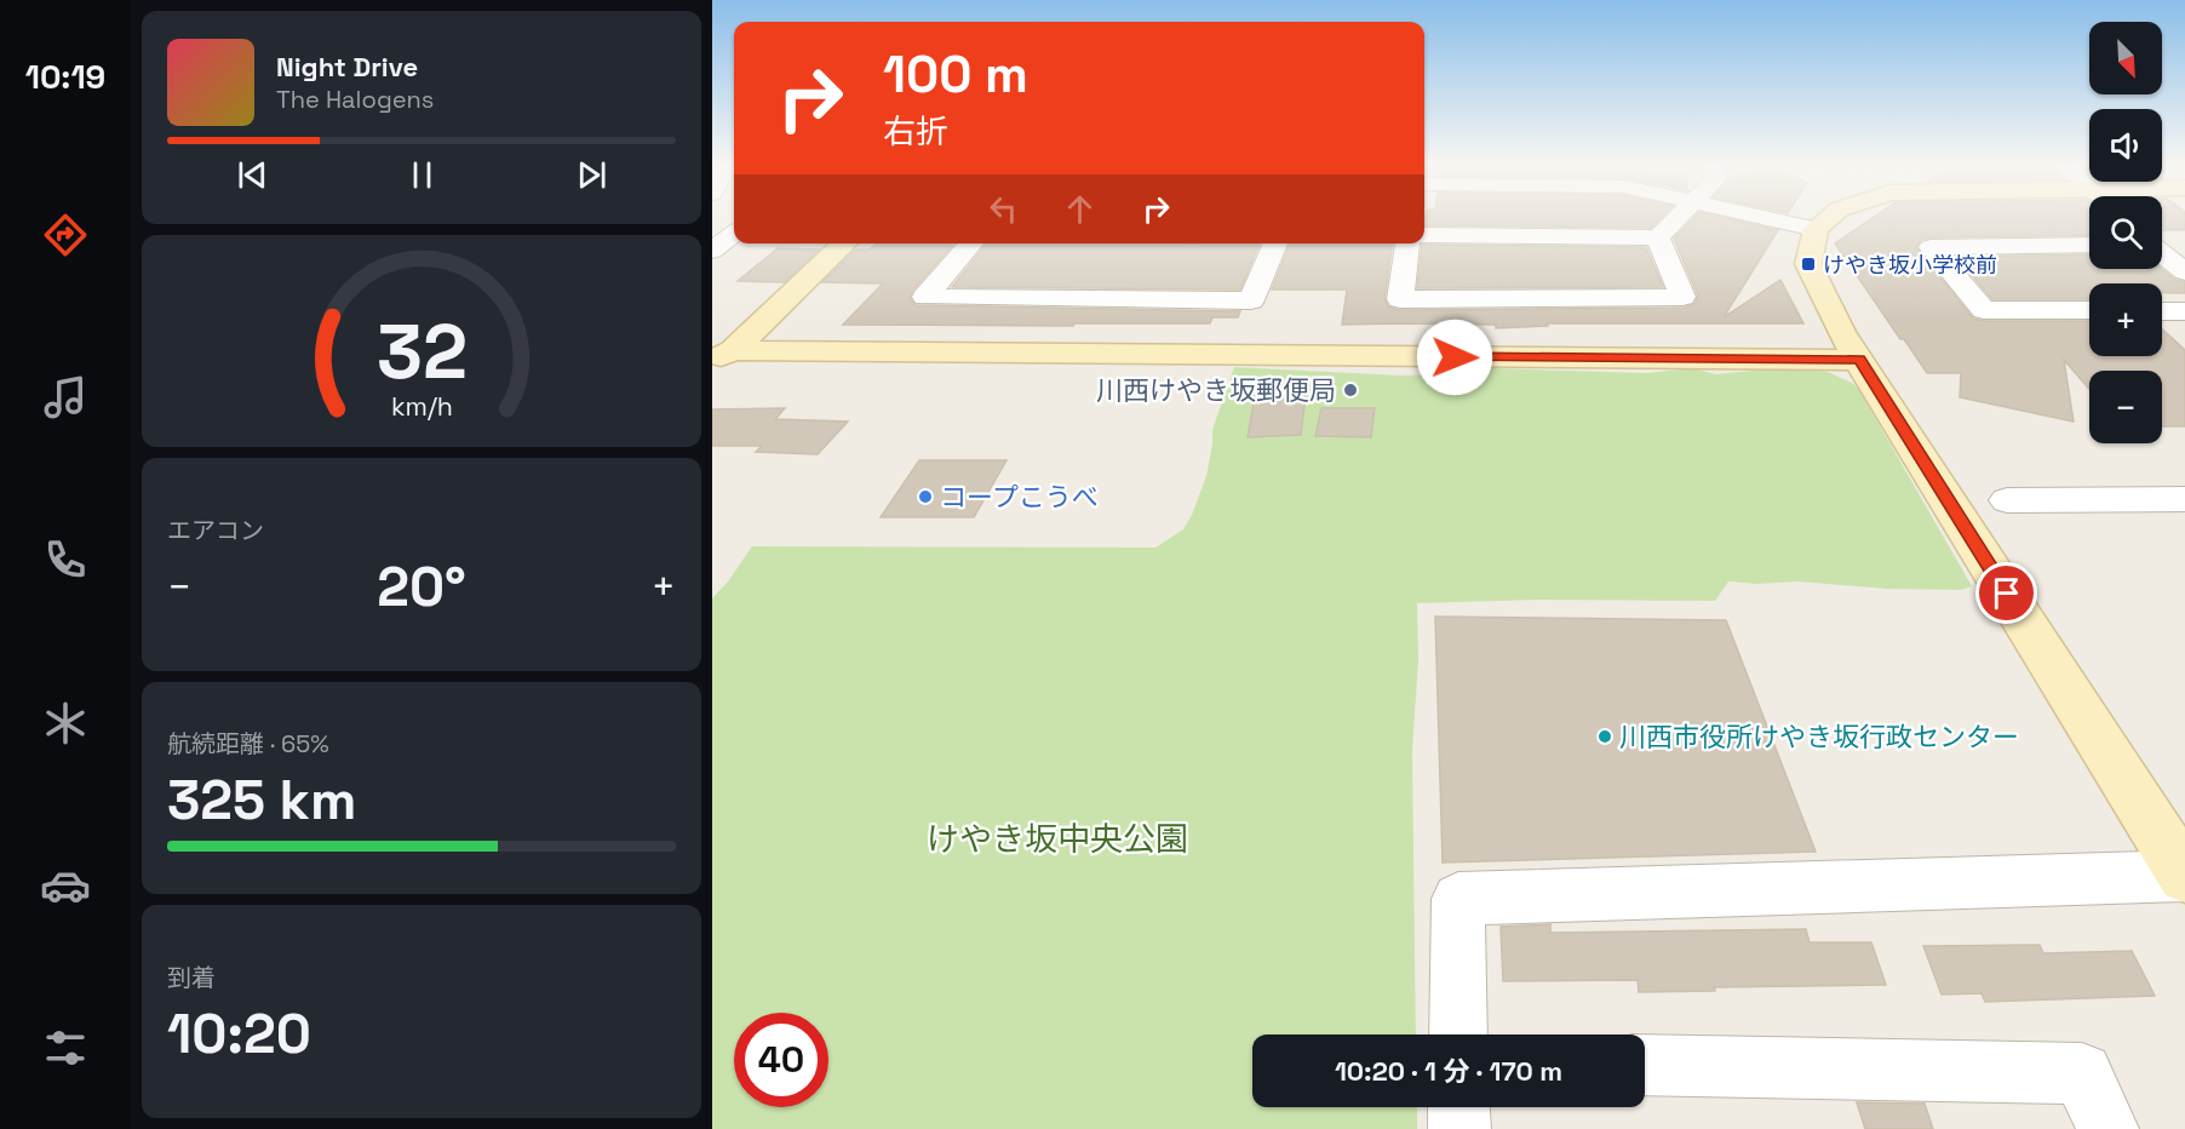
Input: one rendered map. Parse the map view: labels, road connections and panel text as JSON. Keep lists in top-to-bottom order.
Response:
{
  "parks": ["けやき坂中央公園"],
  "places": {
    "transit": ["けやき坂小学校前"],
    "other": ["川西けやき坂郵便局", "コープこうべ", "川西市役所けやき坂行政センター"]
  },
  "north": "bottom right",
  "page": {
    "tabs": "10:19",
    "map_buttons": ["+", "−"],
    "turn": ["100 m", "右折"],
    "song": ["Night Drive", "The Halogens"],
    "tile": [
      "エアコン",
      ["航続距離 · 65%", "325 km"],
      ["到着", "10:20"]
    ],
    "heat": ["−", "20°", "+"],
    "limit": "40",
    "trip": "10:20 · 1 分 · 170 m",
    "gauge": ["32", "km/h"]
  }
}
